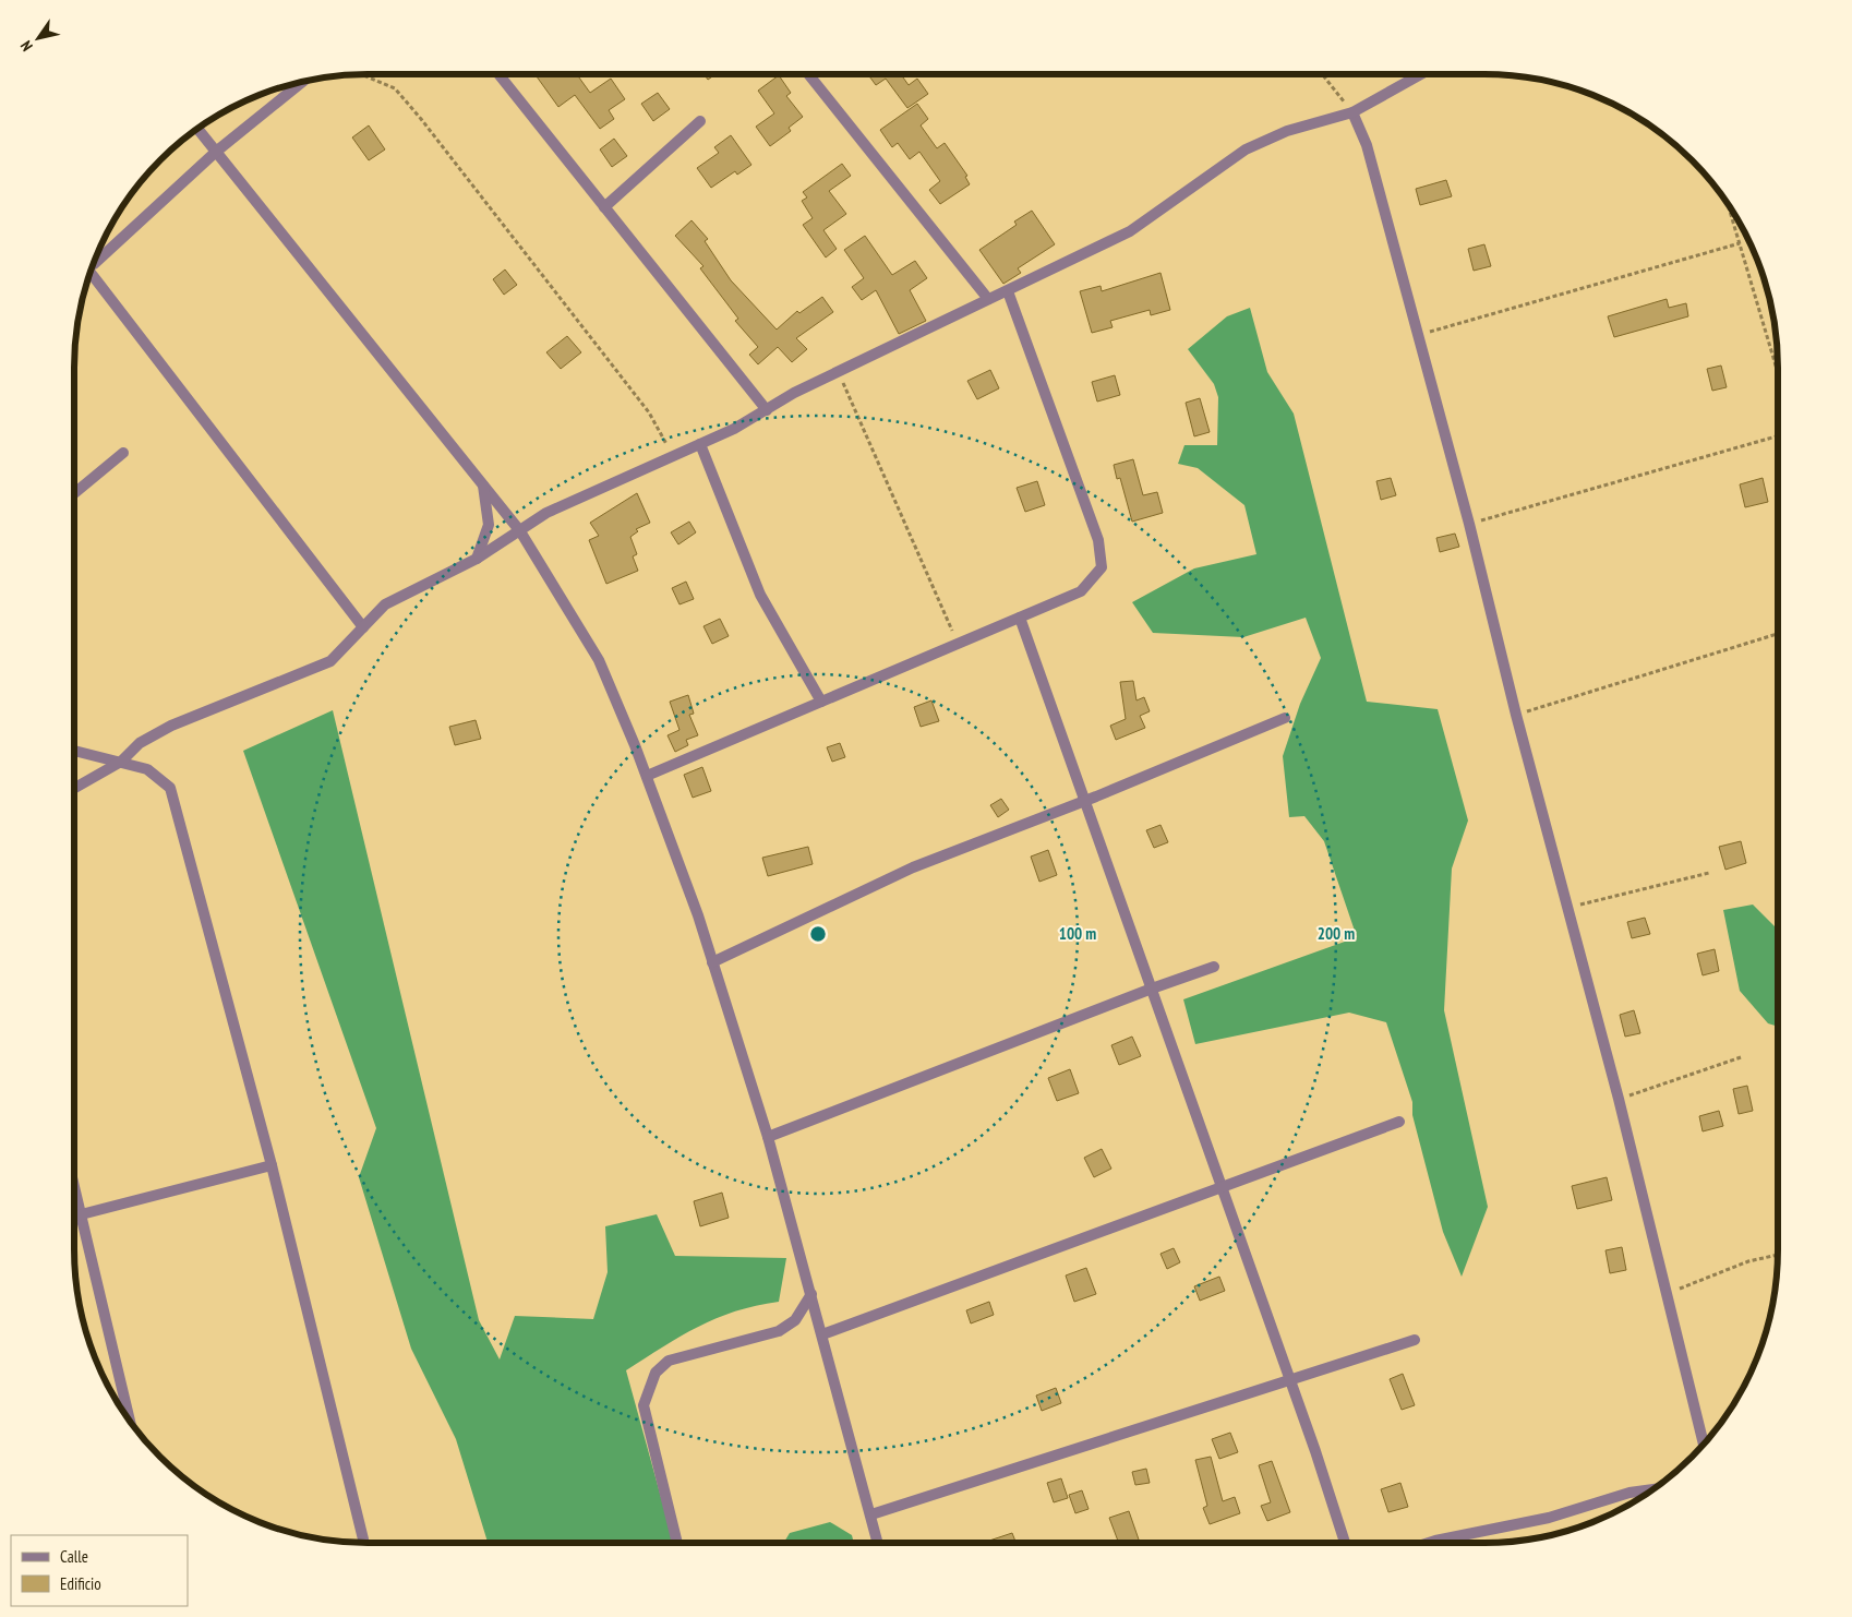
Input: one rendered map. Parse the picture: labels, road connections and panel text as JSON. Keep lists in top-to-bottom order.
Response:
{
  "legend": ["Calle", "Edificio"],
  "north": "bottom left",
  "rings": ["100 m", "200 m"]
}
